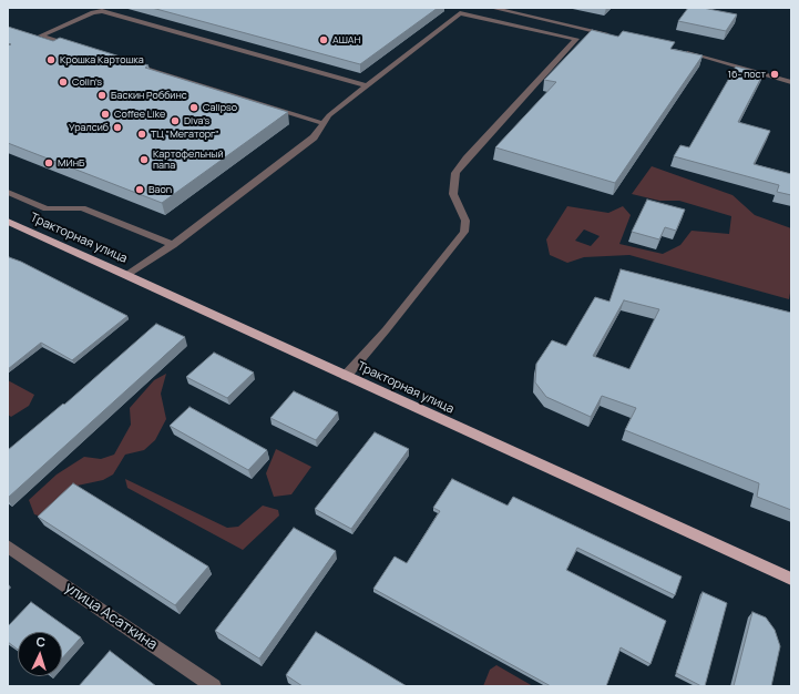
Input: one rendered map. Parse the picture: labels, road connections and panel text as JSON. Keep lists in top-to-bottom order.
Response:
{
  "streets": {
    "main road": ["Тракторная улица"],
    "street": ["улица Асаткина"]
  },
  "places": [
    "АШАН",
    "Крошка Картошка",
    "16- пост",
    "Colin's",
    "Баскин Роббинс",
    "Calipso",
    "Coffee Like",
    "Diva's",
    "Уралсиб",
    "ТЦ \"Мегаторг\"",
    "Картофельный папа",
    "МИнБ",
    "Baon"
  ],
  "north": "top"
}
